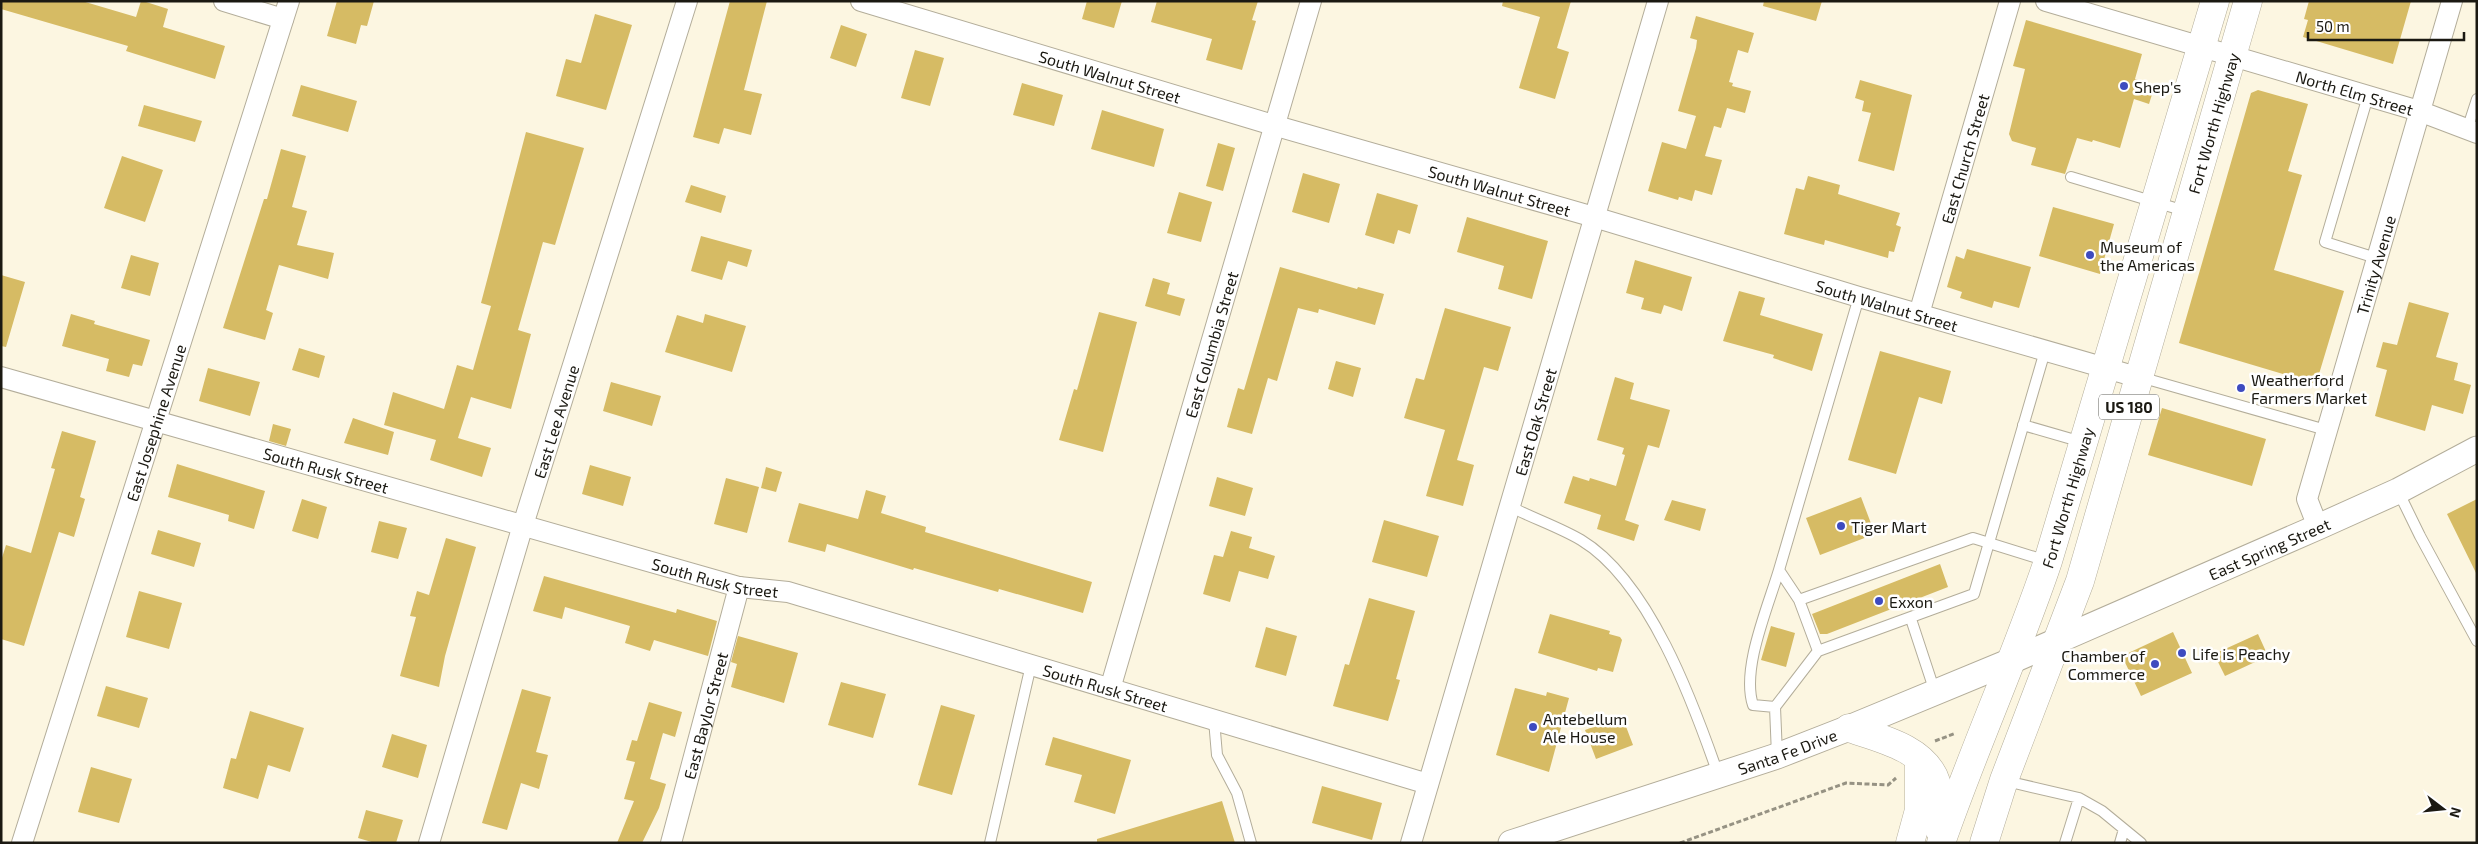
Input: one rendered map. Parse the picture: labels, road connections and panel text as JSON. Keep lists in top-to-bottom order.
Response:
{
  "streets": {
    "main road": ["Fort Worth Highway", "US 180"],
    "street": [
      "South Walnut Street",
      "North Elm Street",
      "East Church Street",
      "Trinity Avenue",
      "East Columbia Street",
      "East Lee Avenue",
      "East Josephine Avenue",
      "East Oak Street",
      "South Rusk Street",
      "East Spring Street",
      "East Baylor Street",
      "Santa Fe Drive"
    ]
  },
  "crossings": [
    ["South Walnut Street", "Fort Worth Highway"],
    ["South Walnut Street", "East Church Street"],
    ["South Walnut Street", "East Columbia Street"],
    ["South Walnut Street", "East Oak Street"],
    ["North Elm Street", "Fort Worth Highway"],
    ["North Elm Street", "Trinity Avenue"],
    ["Fort Worth Highway", "East Spring Street"],
    ["Fort Worth Highway", "Santa Fe Drive"],
    ["Trinity Avenue", "East Spring Street"],
    ["East Columbia Street", "South Rusk Street"],
    ["East Lee Avenue", "South Rusk Street"],
    ["East Josephine Avenue", "South Rusk Street"],
    ["East Oak Street", "South Rusk Street"],
    ["South Rusk Street", "East Baylor Street"],
    ["East Spring Street", "Santa Fe Drive"]
  ],
  "places": [
    "Shep's",
    "Museum of the Americas",
    "Weatherford Farmers Market",
    "Tiger Mart",
    "Exxon",
    "Life is Peachy",
    "Chamber of Commerce",
    "Antebellum Ale House"
  ],
  "scale_bar": "50 m",
  "north": "right"
}
